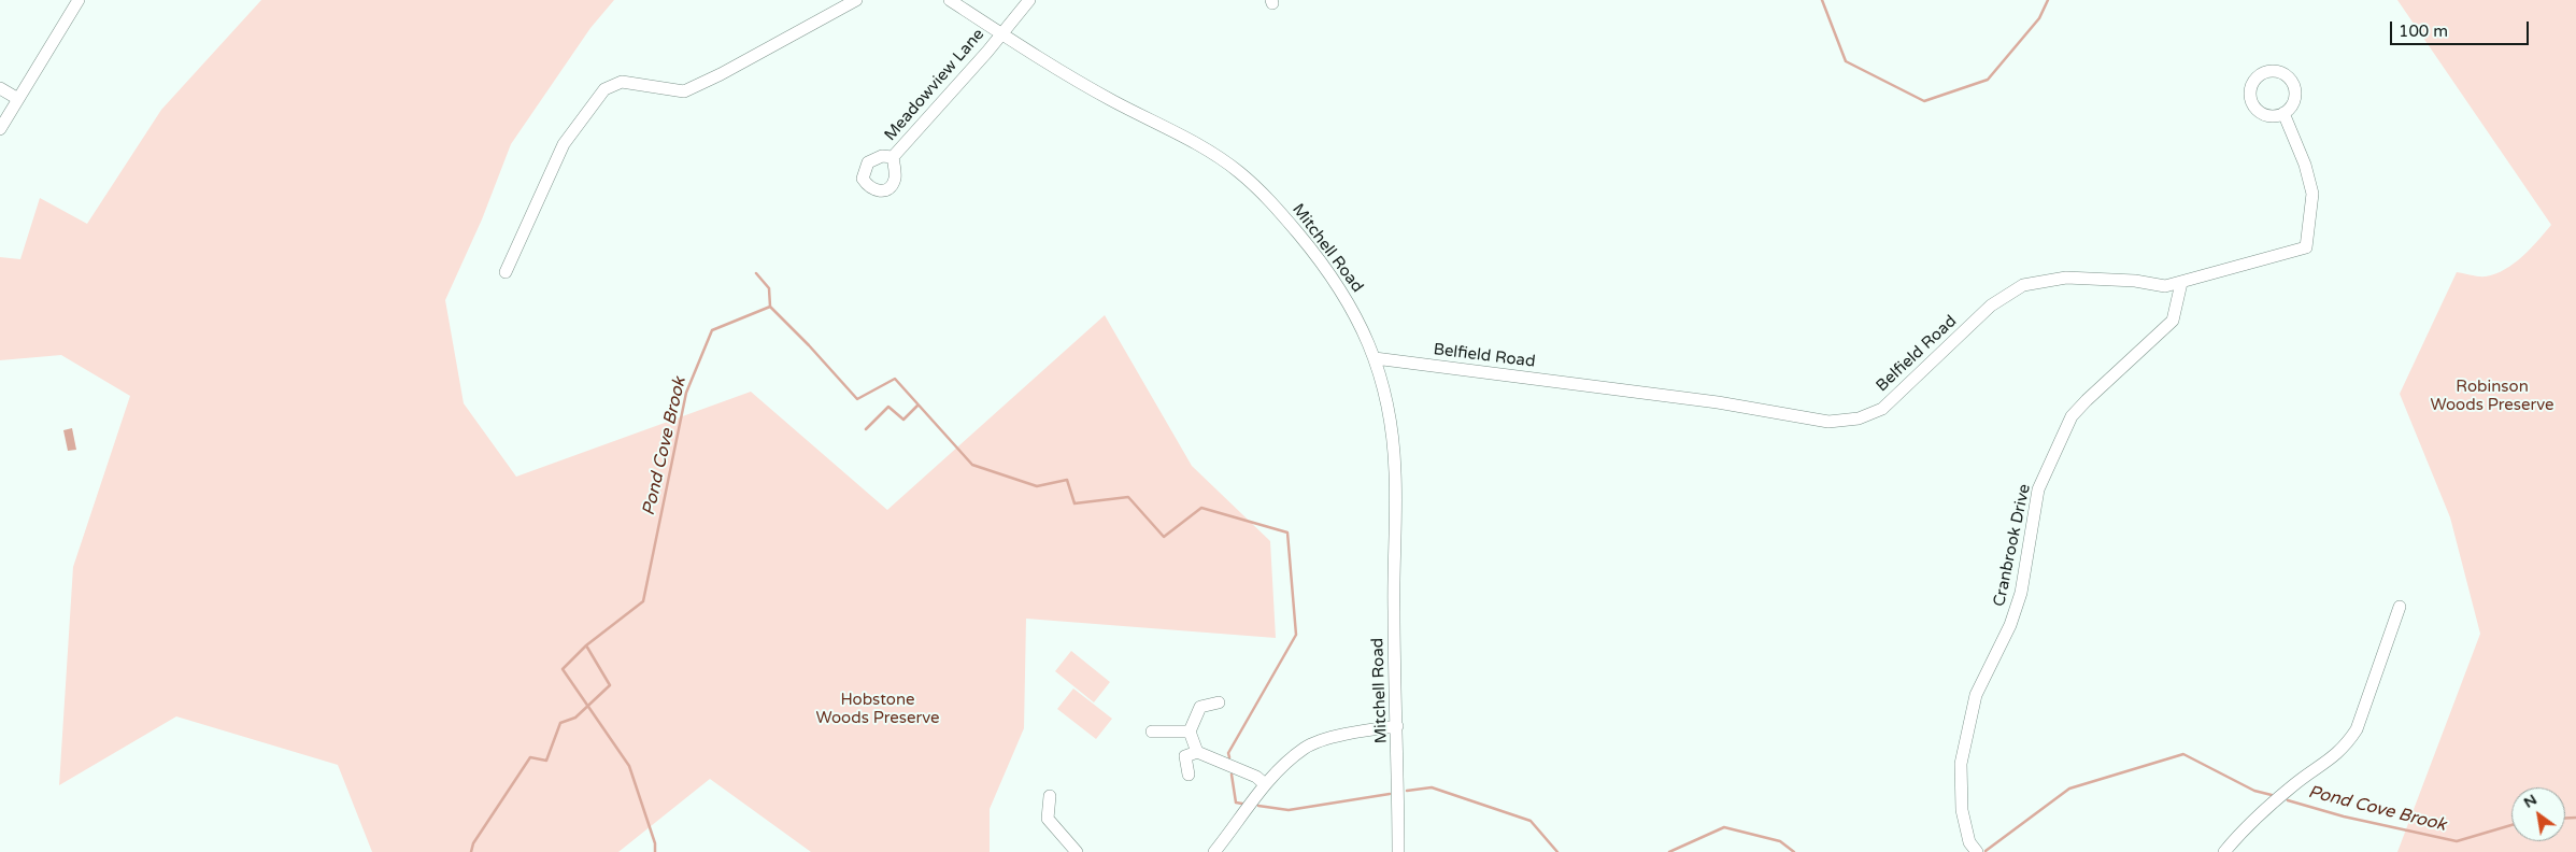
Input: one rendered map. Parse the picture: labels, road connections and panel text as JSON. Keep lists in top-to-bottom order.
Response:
{
  "streets": {
    "street": [
      "Meadowview Lane",
      "Mitchell Road",
      "Belfield Road",
      "Cranbrook Drive"
    ]
  },
  "crossings": [
    ["Meadowview Lane", "Mitchell Road"],
    ["Mitchell Road", "Belfield Road"],
    ["Belfield Road", "Cranbrook Drive"]
  ],
  "water": ["Pond Cove Brook"],
  "parks": ["Robinson Woods Preserve", "Hobstone Woods Preserve"],
  "scale_bar": "100 m",
  "north": "top left"
}
